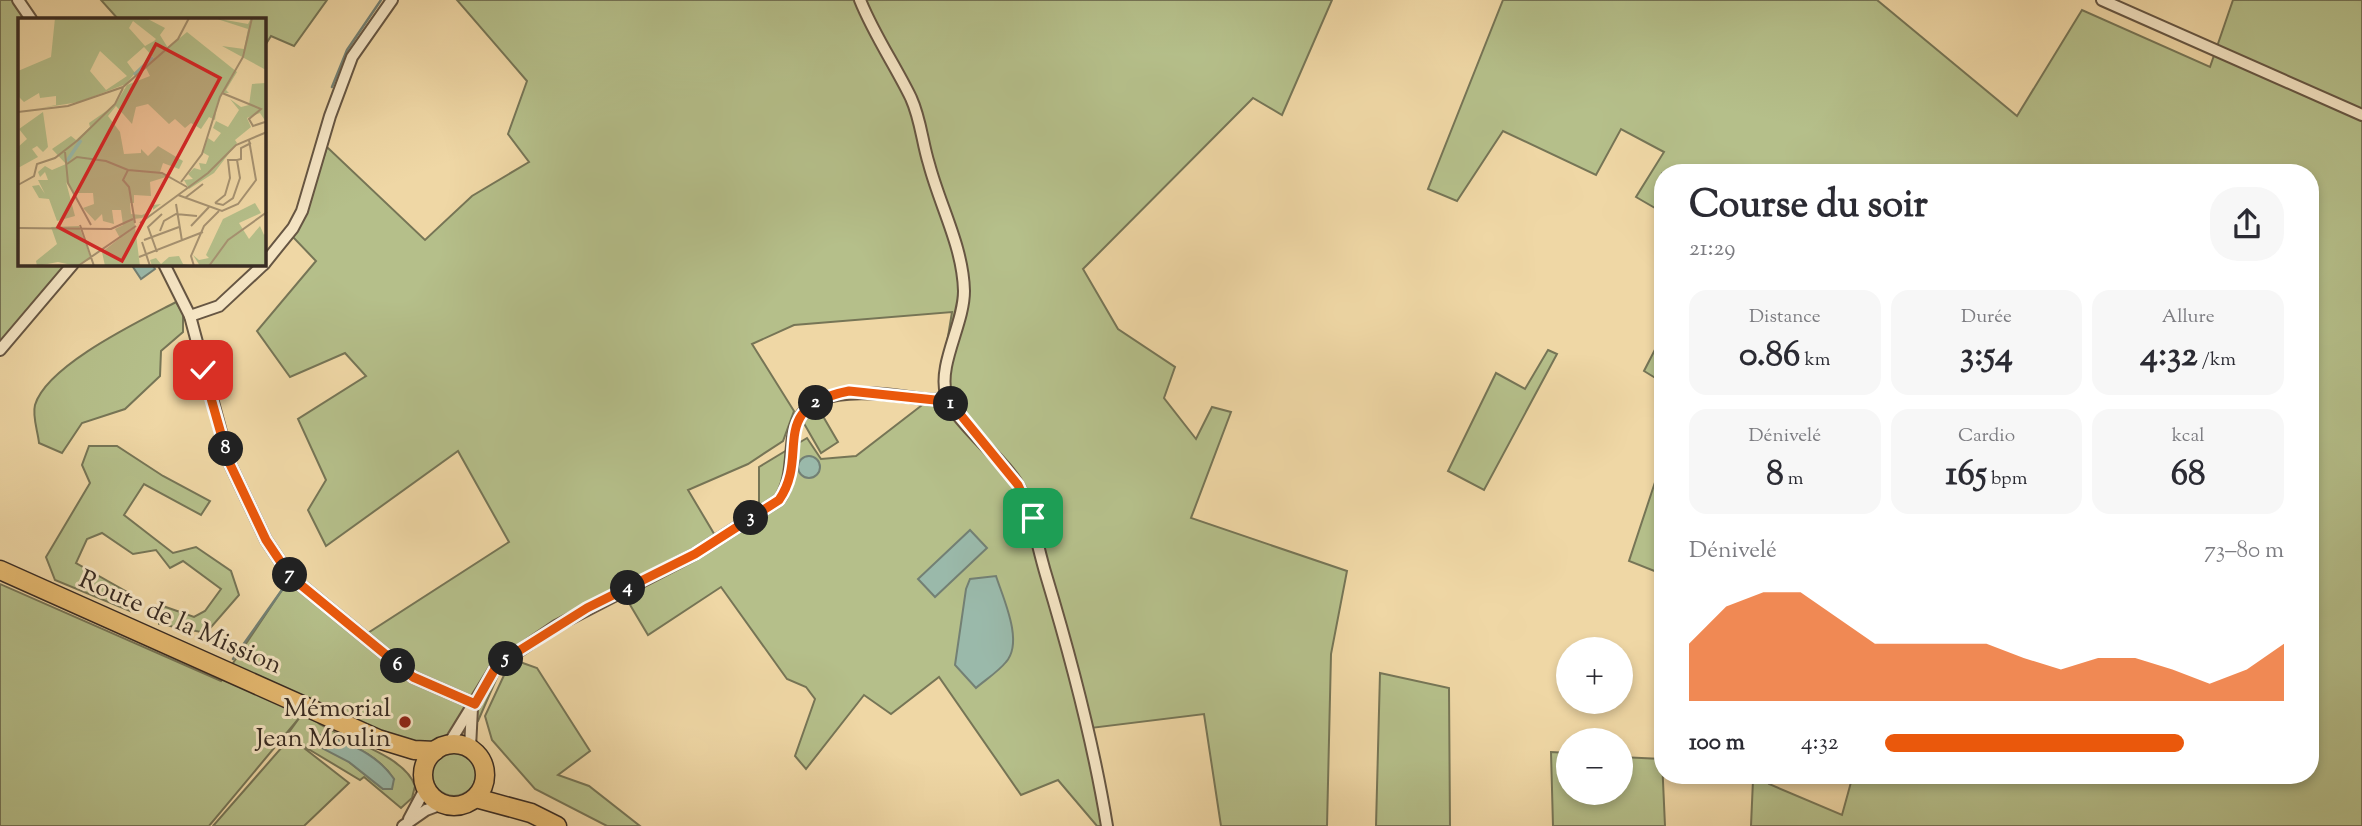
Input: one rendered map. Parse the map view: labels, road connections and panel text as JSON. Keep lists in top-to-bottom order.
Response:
{
  "streets": {
    "main road": ["Route de la Mission"]
  },
  "places": ["Mémorial Jean Moulin"],
  "page": {
    "heading": ["Course du soir", "21:29"],
    "stats": [
      ["Distance", "0.86 km"],
      ["Durée", "3:54"],
      ["Allure", "4:32 /km"],
      ["Dénivelé", "8 m"],
      ["Cardio", "165 bpm"],
      ["kcal", "68"]
    ],
    "pins": [
      "2",
      "1",
      "8",
      "3",
      "7",
      "4",
      "5",
      "6"
    ],
    "chart": ["Dénivelé", "73–80 m"],
    "map_buttons": ["+", "−"],
    "list": [
      {
        "name": "100 m",
        "note": "4:32"
      }
    ]
  }
}
